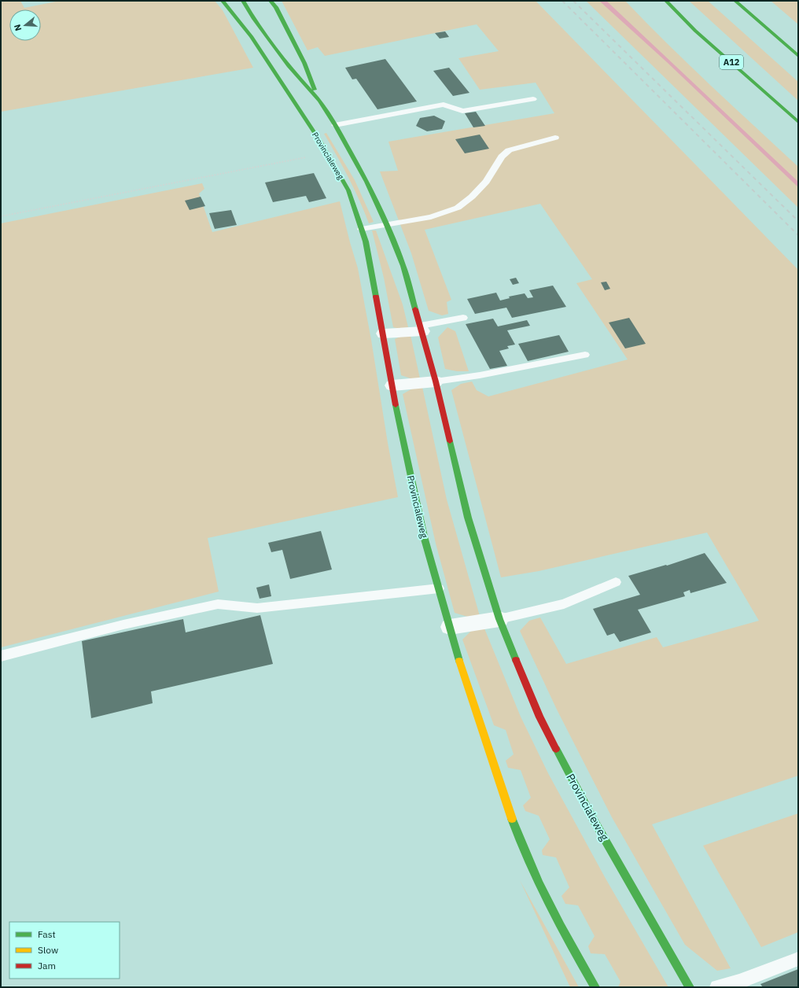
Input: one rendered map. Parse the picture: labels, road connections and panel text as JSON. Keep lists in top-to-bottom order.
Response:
{
  "streets": {
    "main road": ["A12", "Provincialeweg"]
  },
  "legend": ["Fast", "Slow", "Jam"],
  "north": "left"
}
